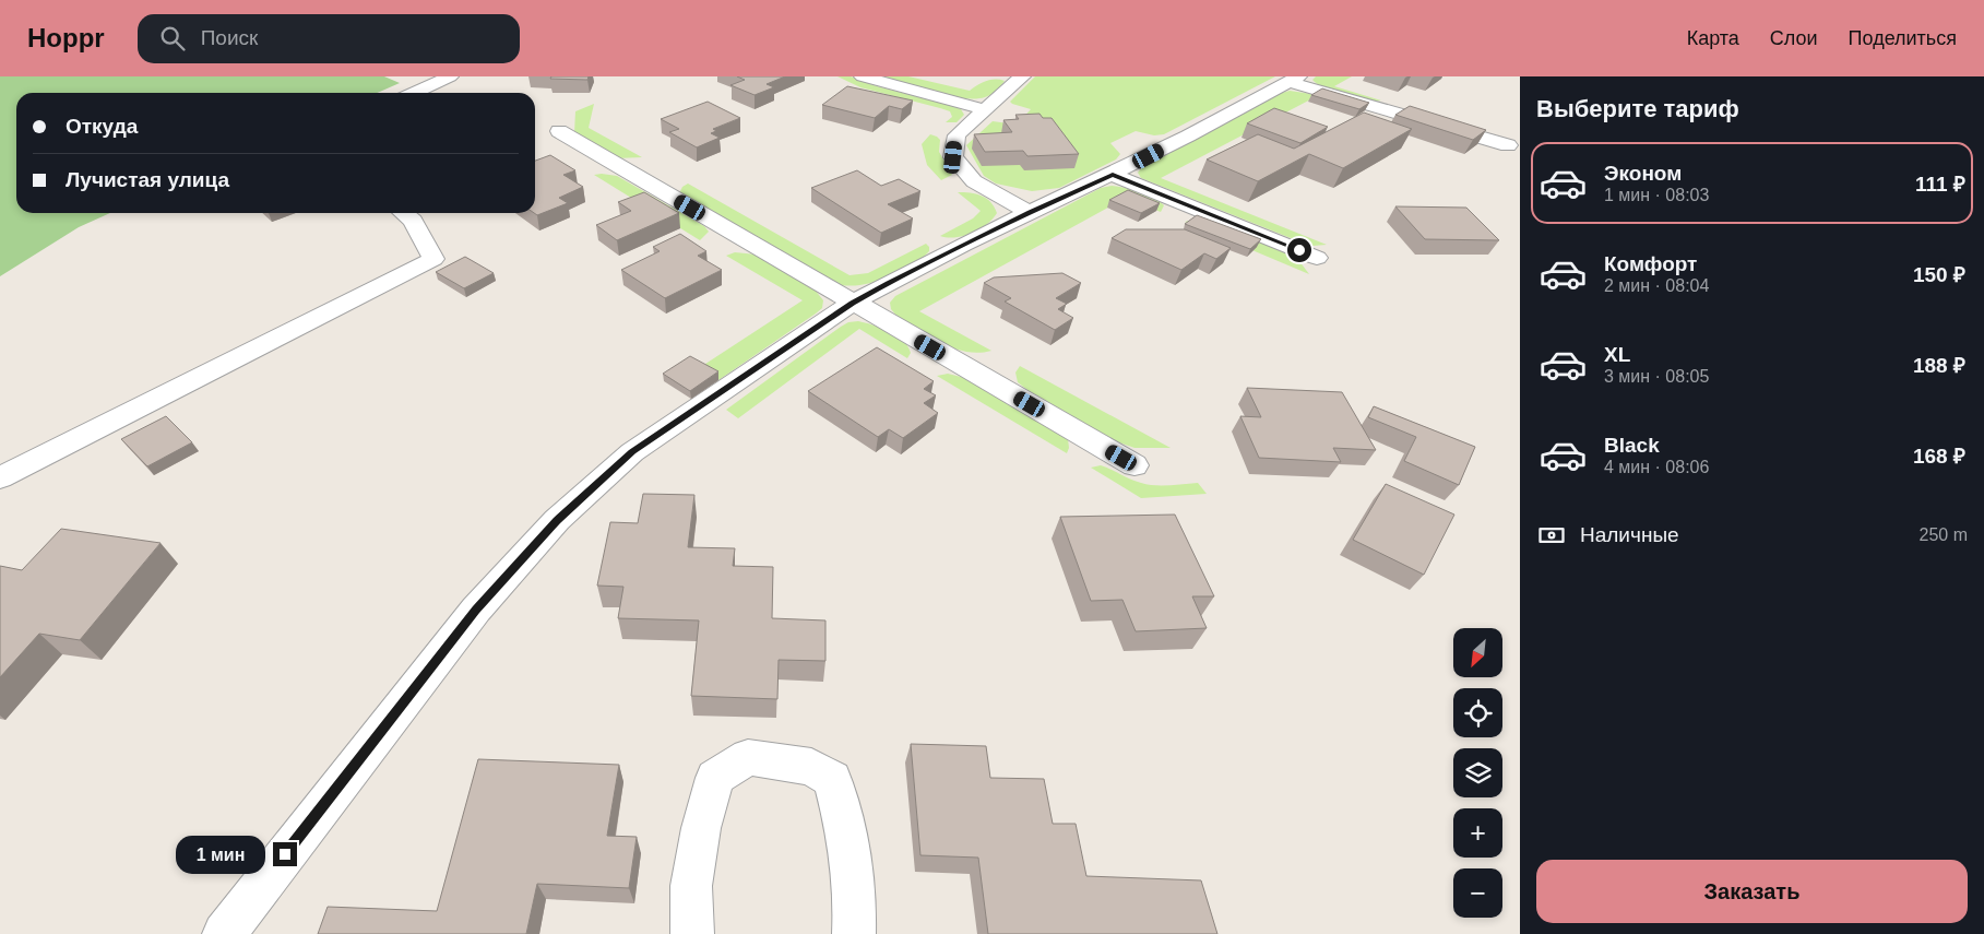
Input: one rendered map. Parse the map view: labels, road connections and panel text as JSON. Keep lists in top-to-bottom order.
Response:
{
  "north": "bottom left",
  "page": {
    "header": "Hoppr",
    "search": "Поиск",
    "nav": ["Карта", "Слои", "Поделиться"],
    "heading": "Выберите тариф",
    "banner": ["Откуда", "Лучистая улица"],
    "list": [
      {
        "name": "Эконом",
        "note": "1 мин · 08:03",
        "value": "111 ₽"
      },
      {
        "name": "Комфорт",
        "note": "2 мин · 08:04",
        "value": "150 ₽"
      },
      {
        "name": "XL",
        "note": "3 мин · 08:05",
        "value": "188 ₽"
      },
      {
        "name": "Black",
        "note": "4 мин · 08:06",
        "value": "168 ₽"
      }
    ],
    "pay": ["Наличные", "250 m"],
    "map_buttons": ["+", "−"],
    "bubble": "1 мин",
    "buttons": "Заказать"
  }
}
